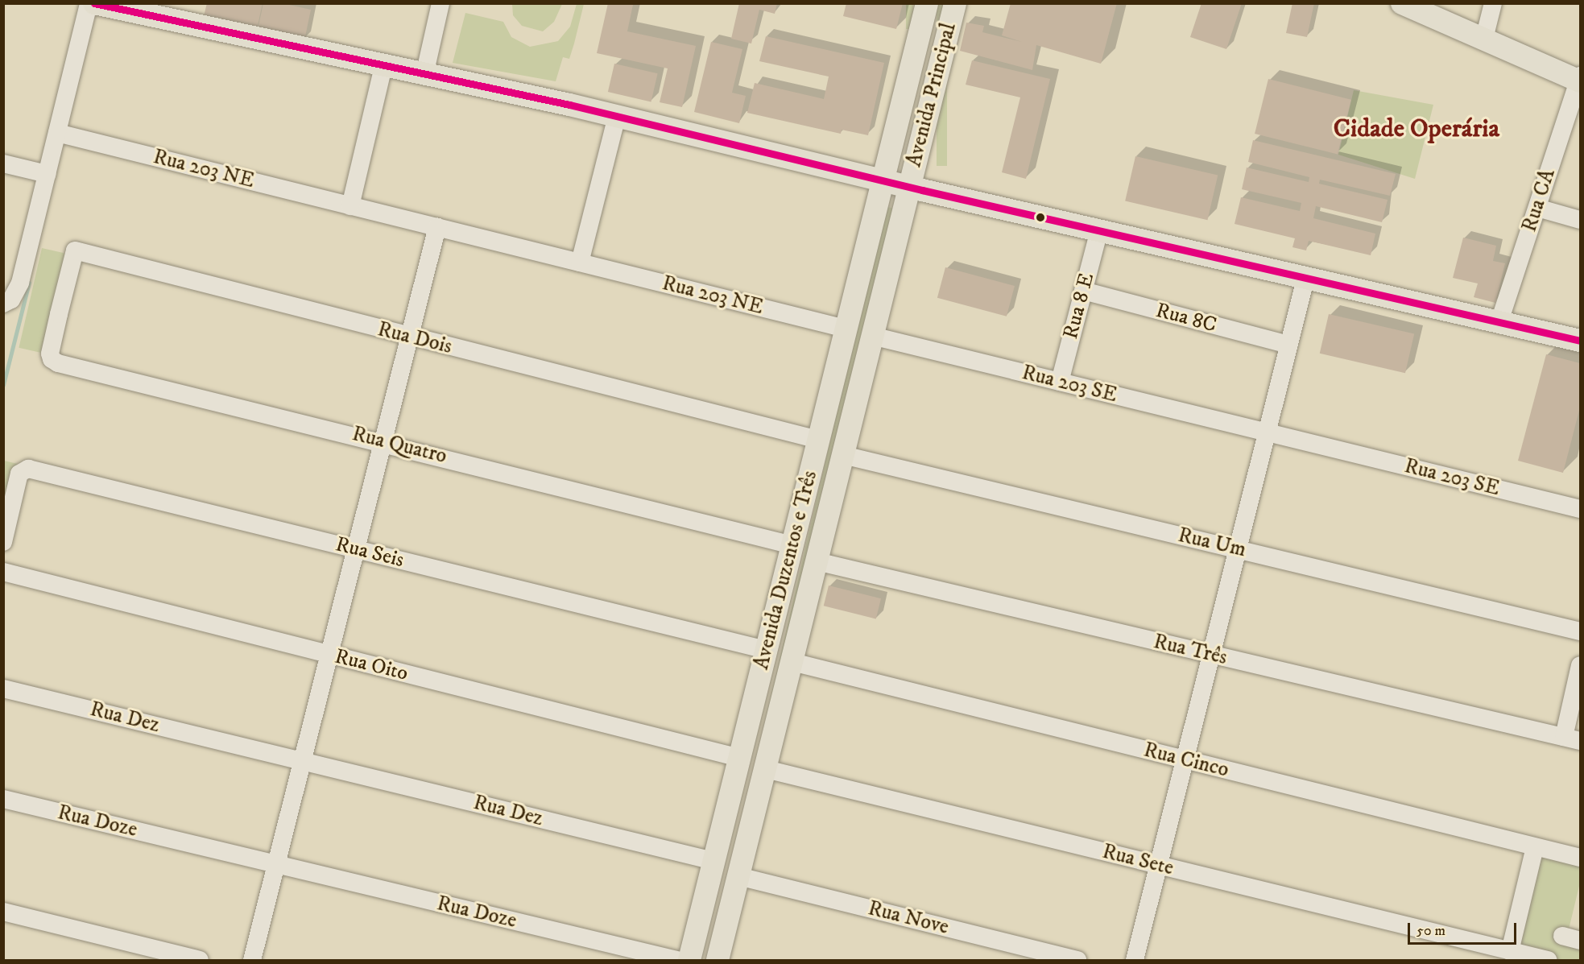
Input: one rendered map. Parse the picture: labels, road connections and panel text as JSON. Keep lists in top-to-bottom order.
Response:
{
  "streets": {
    "main road": ["Avenida Principal", "Avenida Duzentos e Três"],
    "street": [
      "Rua 203 NE",
      "Rua CA",
      "Rua 8 E",
      "Rua 8C",
      "Rua Dois",
      "Rua 203 SE",
      "Rua Quatro",
      "Rua Um",
      "Rua Seis",
      "Rua Três",
      "Rua Oito",
      "Rua Dez",
      "Rua Cinco",
      "Rua Doze",
      "Rua Sete",
      "Rua Nove"
    ]
  },
  "crossings": [
    ["Avenida Principal", "Avenida Duzentos e Três"],
    ["Rua 203 NE", "Avenida Duzentos e Três"],
    ["Rua 8 E", "Rua 8C"],
    ["Rua 8 E", "Rua 203 SE"],
    ["Rua Dois", "Rua Quatro"],
    ["Rua Dois", "Avenida Duzentos e Três"],
    ["Rua 203 SE", "Avenida Duzentos e Três"],
    ["Rua Quatro", "Avenida Duzentos e Três"],
    ["Rua Um", "Avenida Duzentos e Três"],
    ["Rua Seis", "Avenida Duzentos e Três"],
    ["Avenida Duzentos e Três", "Rua Três"],
    ["Avenida Duzentos e Três", "Rua Oito"],
    ["Avenida Duzentos e Três", "Rua Dez"],
    ["Avenida Duzentos e Três", "Rua Cinco"],
    ["Avenida Duzentos e Três", "Rua Sete"],
    ["Avenida Duzentos e Três", "Rua Nove"]
  ],
  "districts": ["Cidade Operária"],
  "scale_bar": "50 m"
}
